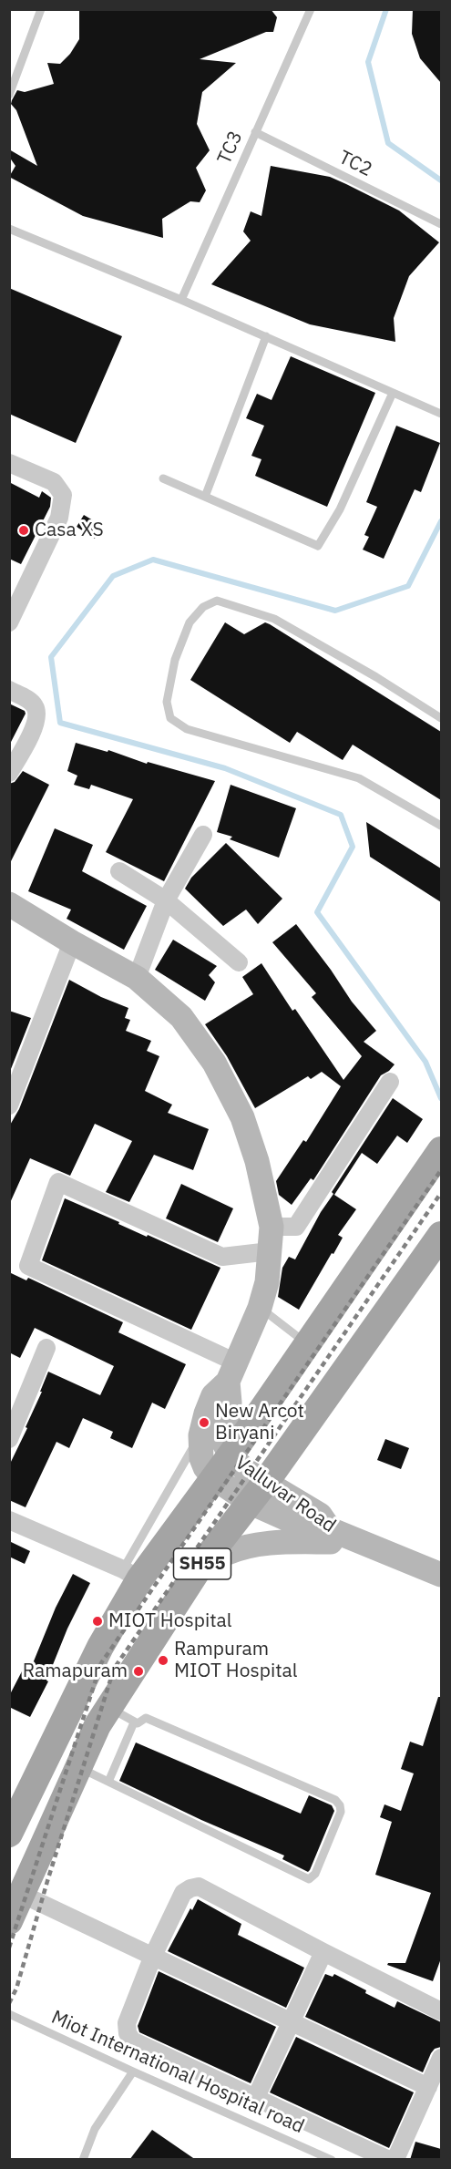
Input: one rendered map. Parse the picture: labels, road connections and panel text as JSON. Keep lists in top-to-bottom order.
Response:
{
  "streets": {
    "main road": ["Valluvar Road", "SH55"],
    "lane": ["TC3", "TC2", "Miot International Hospital road"]
  },
  "crossings": [
    ["TC3", "TC2"],
    ["Valluvar Road", "SH55"]
  ],
  "places": [
    "Casa XS",
    "New Arcot Biryani",
    "MIOT Hospital",
    "Rampuram MIOT Hospital",
    "Ramapuram"
  ]
}
